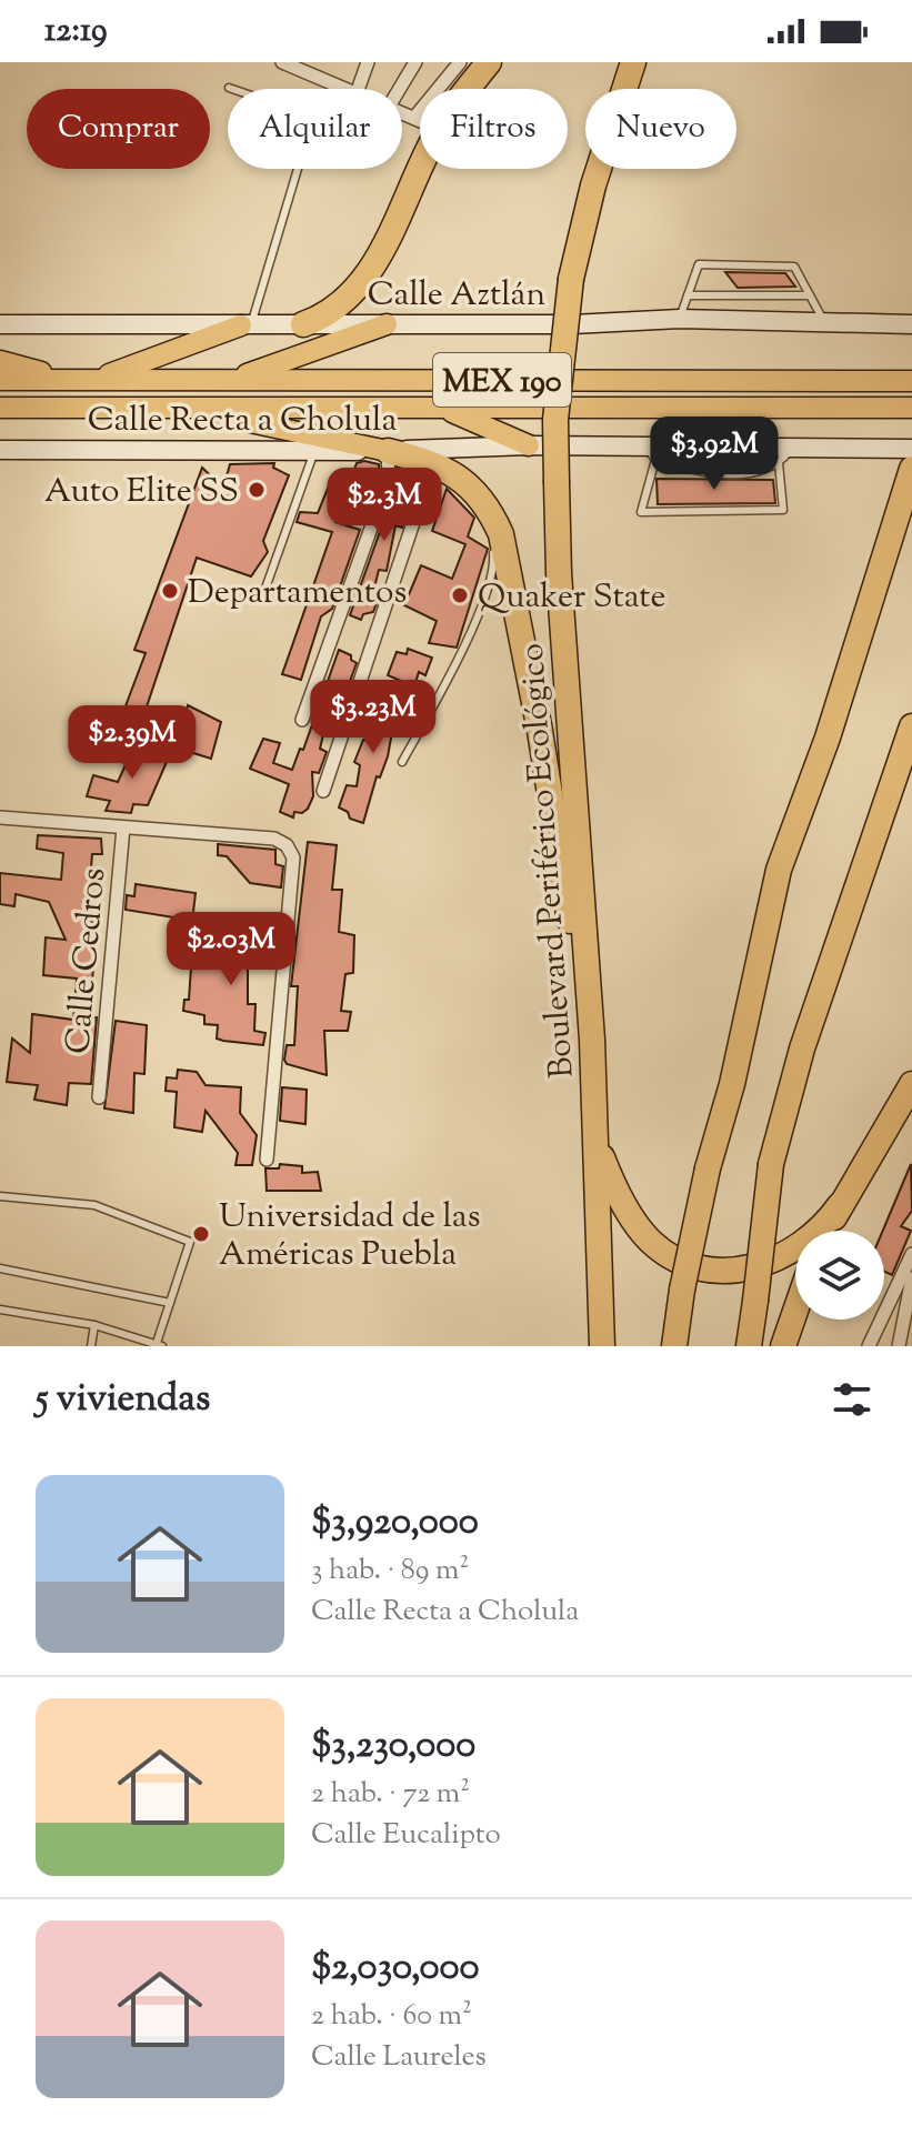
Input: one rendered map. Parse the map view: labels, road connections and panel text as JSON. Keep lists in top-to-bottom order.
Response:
{
  "streets": {
    "highway": ["Boulevard Periférico Ecológico"],
    "main road": ["Calle Aztlán", "MEX 190", "Calle Recta a Cholula"],
    "street": ["Calle Cedros"]
  },
  "places": [
    "Auto Elite SS",
    "Departamentos",
    "Quaker State",
    "Universidad de las Américas Puebla"
  ],
  "page": {
    "status": "12:19",
    "chip": [
      "Comprar",
      "Alquilar",
      "Filtros",
      "Nuevo"
    ],
    "price": [
      "$3.92M",
      "$2.3M",
      "$3.23M",
      "$2.39M",
      "$2.03M"
    ],
    "heading": "5 viviendas",
    "list": [
      {
        "name": "$3,920,000",
        "note": "3 hab. · 89 m² · Calle Recta a Cholula"
      },
      {
        "name": "$3,230,000",
        "note": "2 hab. · 72 m² · Calle Eucalipto"
      },
      {
        "name": "$2,030,000",
        "note": "2 hab. · 60 m² · Calle Laureles"
      }
    ]
  }
}
